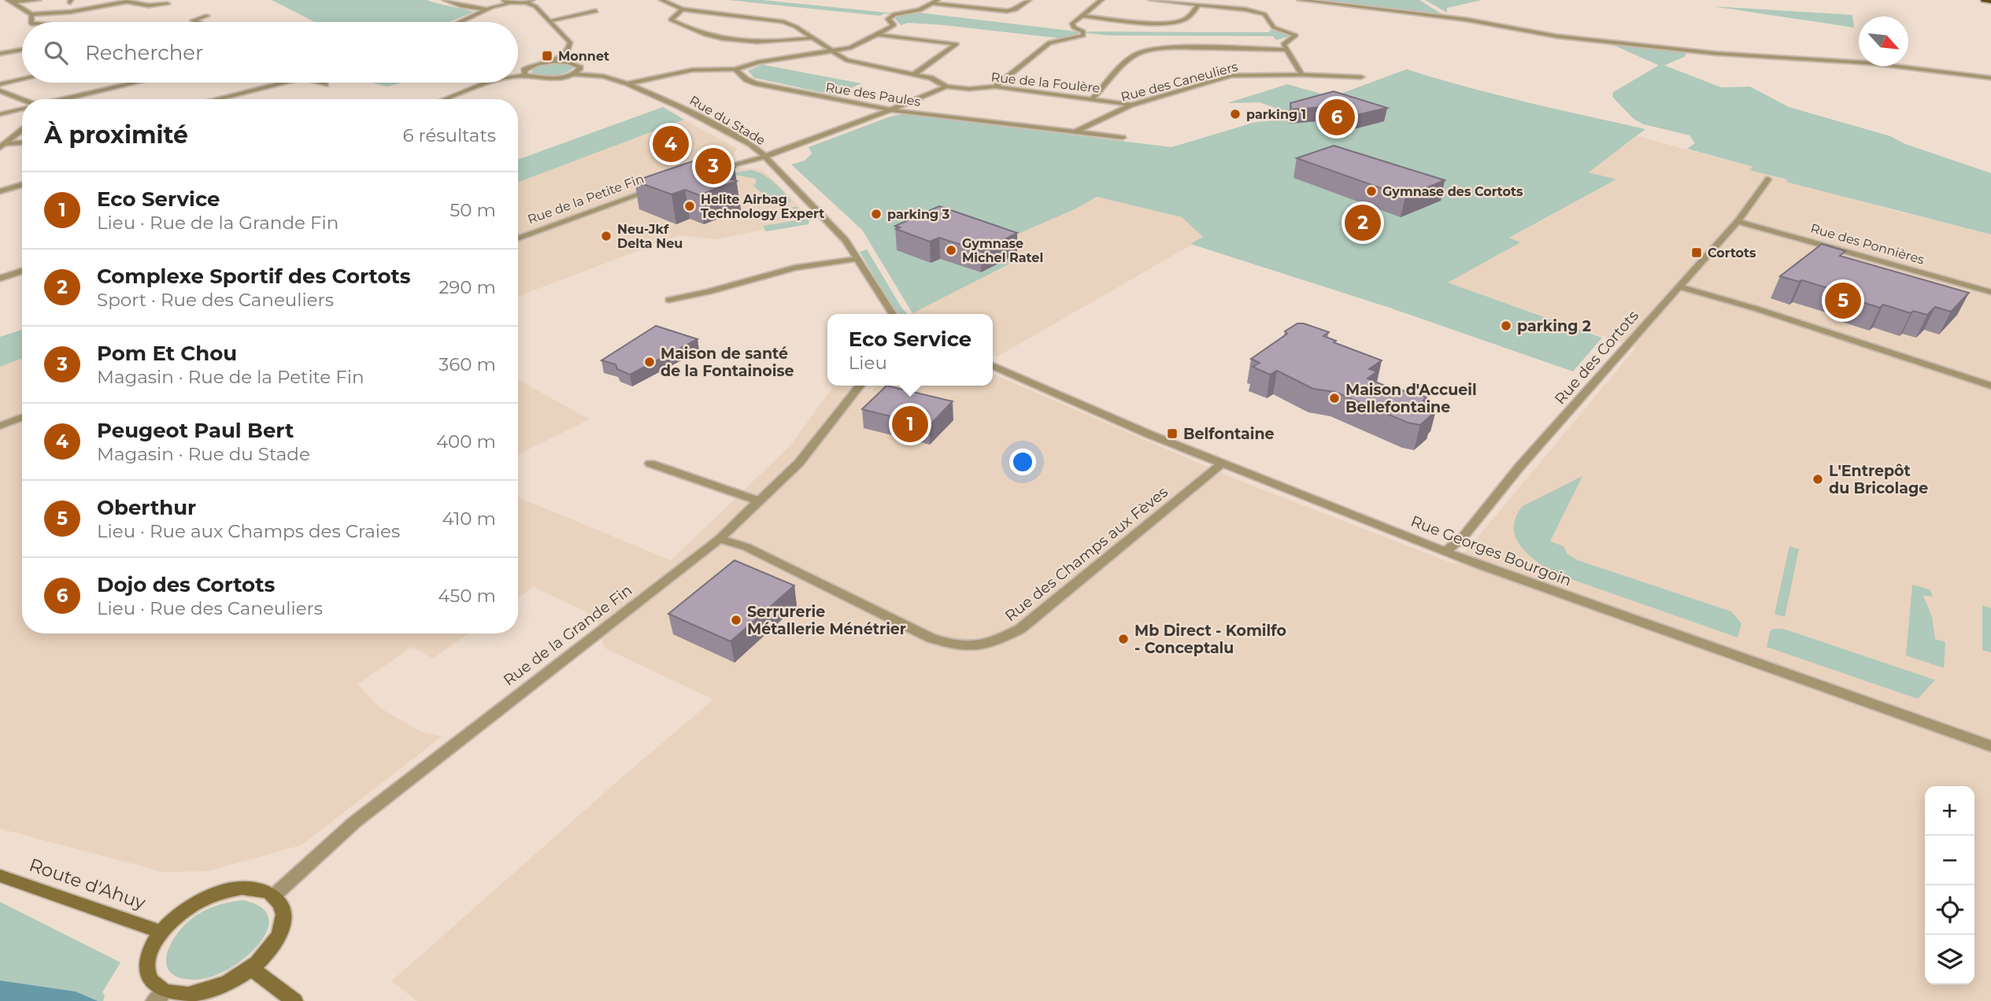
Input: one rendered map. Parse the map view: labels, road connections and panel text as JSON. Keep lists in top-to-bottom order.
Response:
{
  "streets": {
    "main road": ["Route d'Ahuy"],
    "street": [
      "Rue des Caneuliers",
      "Rue de la Foulère",
      "Rue des Paules",
      "Rue du Stade",
      "Rue de la Petite Fin",
      "Rue des Ponnières",
      "Rue des Cortots",
      "Rue Georges Bourgoin",
      "Rue des Champs aux Fèves",
      "Rue de la Grande Fin"
    ]
  },
  "crossings": [
    ["Rue des Caneuliers", "Rue de la Foulère"],
    ["Rue des Caneuliers", "Rue des Paules"],
    ["Rue des Ponnières", "Rue des Cortots"],
    ["Rue des Cortots", "Rue Georges Bourgoin"],
    ["Rue Georges Bourgoin", "Rue des Champs aux Fèves"],
    ["Rue des Champs aux Fèves", "Rue de la Grande Fin"],
    ["Rue de la Grande Fin", "Route d'Ahuy"]
  ],
  "places": {
    "transit": ["Monnet", "Cortots", "Belfontaine"],
    "other": [
      "parking 1",
      "Gymnase des Cortots",
      "Helite Airbag Technology Expert",
      "parking 3",
      "Neu-Jkf Delta Neu",
      "Gymnase Michel Ratel",
      "parking 2",
      "Maison de santé de la Fontainoise",
      "Maison d'Accueil Bellefontaine",
      "L'Entrepôt du Bricolage",
      "Serrurerie Métallerie Ménétrier",
      "Mb Direct - Komilfo - Conceptalu"
    ]
  },
  "north": "bottom right",
  "page": {
    "search": "Rechercher",
    "pins": [
      "6",
      "4",
      "3",
      "2",
      "5",
      "1"
    ],
    "heading": ["À proximité", "6 résultats"],
    "list": [
      {
        "mark": "1",
        "name": "Eco Service",
        "note": "Lieu · Rue de la Grande Fin",
        "value": "50 m"
      },
      {
        "mark": "2",
        "name": "Complexe Sportif des Cortots",
        "note": "Sport · Rue des Caneuliers",
        "value": "290 m"
      },
      {
        "mark": "3",
        "name": "Pom Et Chou",
        "note": "Magasin · Rue de la Petite Fin",
        "value": "360 m"
      },
      {
        "mark": "4",
        "name": "Peugeot Paul Bert",
        "note": "Magasin · Rue du Stade",
        "value": "400 m"
      },
      {
        "mark": "5",
        "name": "Oberthur",
        "note": "Lieu · Rue aux Champs des Craies",
        "value": "410 m"
      },
      {
        "mark": "6",
        "name": "Dojo des Cortots",
        "note": "Lieu · Rue des Caneuliers",
        "value": "450 m"
      }
    ],
    "popup": ["Eco Service", "Lieu"],
    "map_buttons": ["+", "−"]
  }
}
